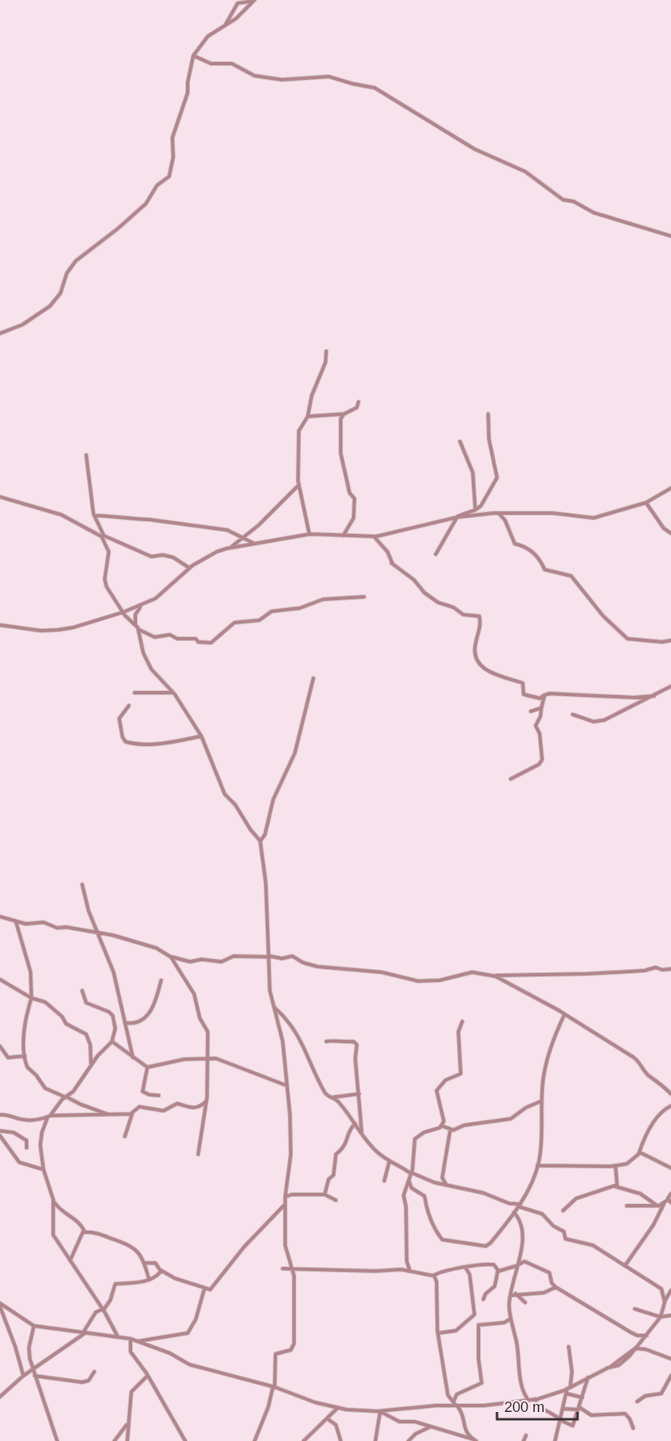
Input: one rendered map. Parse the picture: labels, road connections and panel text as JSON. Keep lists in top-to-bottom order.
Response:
{
  "scale_bar": "200 m"
}
